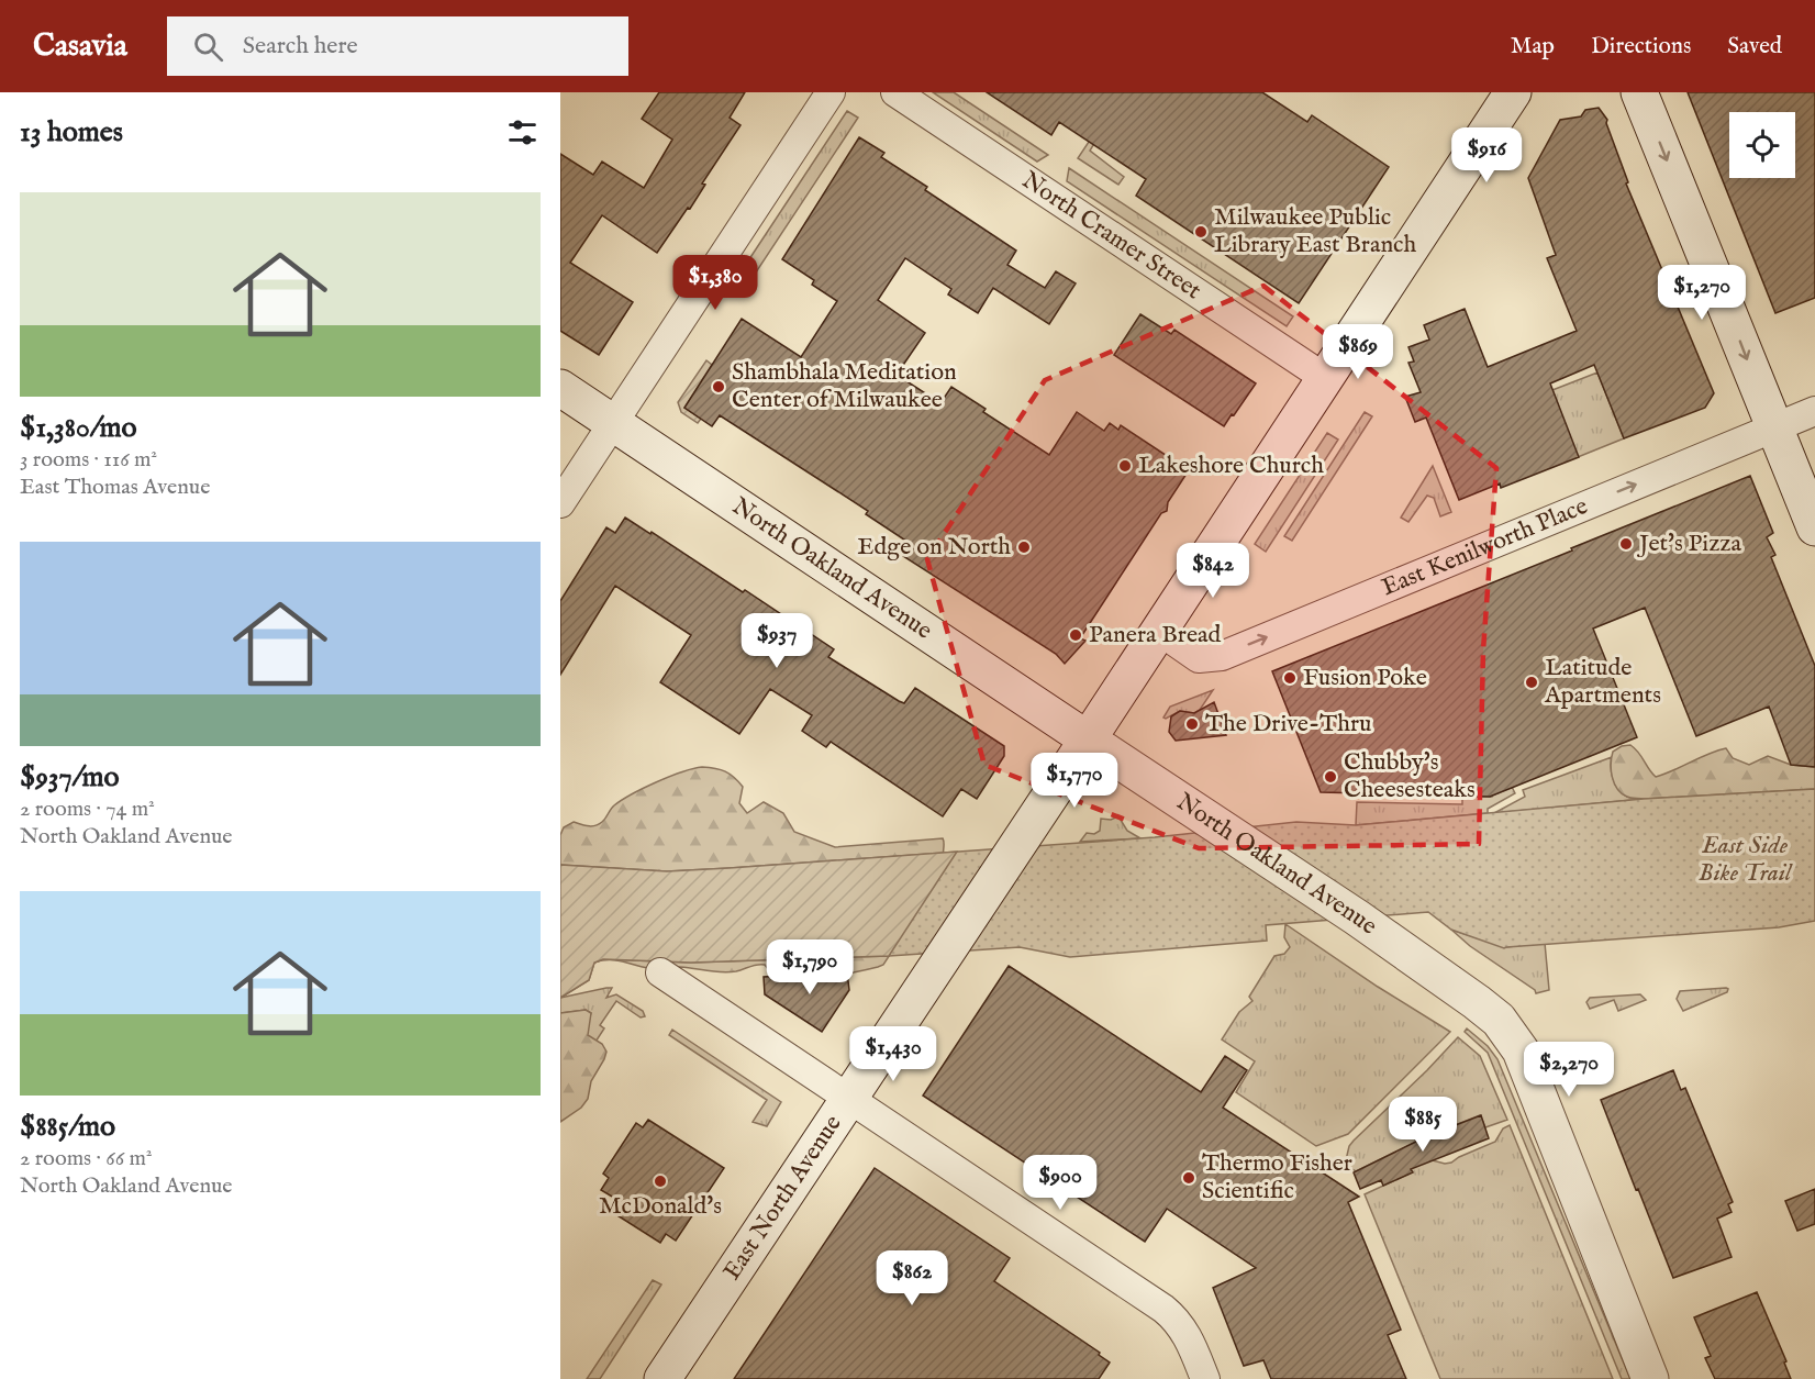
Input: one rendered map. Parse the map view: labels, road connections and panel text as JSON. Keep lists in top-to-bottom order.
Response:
{
  "streets": {
    "main road": ["North Oakland Avenue", "East North Avenue"],
    "street": ["North Cramer Street", "East Kenilworth Place"]
  },
  "crossings": [
    ["North Cramer Street", "East North Avenue"],
    ["East Kenilworth Place", "East North Avenue"],
    ["North Oakland Avenue", "East North Avenue"]
  ],
  "one_way": ["East Kenilworth Place"],
  "parks": ["East Side Bike Trail"],
  "places": [
    "Milwaukee Public Library East Branch",
    "Shambhala Meditation Center of Milwaukee",
    "Lakeshore Church",
    "Jet's Pizza",
    "Edge on North",
    "Panera Bread",
    "Fusion Poke",
    "Latitude Apartments",
    "The Drive-Thru",
    "Chubby's Cheesesteaks",
    "Thermo Fisher Scientific",
    "McDonald's"
  ],
  "page": {
    "header": "Casavia",
    "search": "Search here",
    "nav": ["Map", "Directions", "Saved"],
    "heading": "13 homes",
    "price": [
      "$916",
      "$1,380",
      "$1,270",
      "$869",
      "$842",
      "$937",
      "$1,770",
      "$1,790",
      "$1,430",
      "$2,270",
      "$885",
      "$900",
      "$862"
    ],
    "list": [
      {
        "name": "$1,380/mo",
        "note": "3 rooms · 116 m² · East Thomas Avenue"
      },
      {
        "name": "$937/mo",
        "note": "2 rooms · 74 m² · North Oakland Avenue"
      },
      {
        "name": "$885/mo",
        "note": "2 rooms · 66 m² · North Oakland Avenue"
      }
    ]
  }
}
